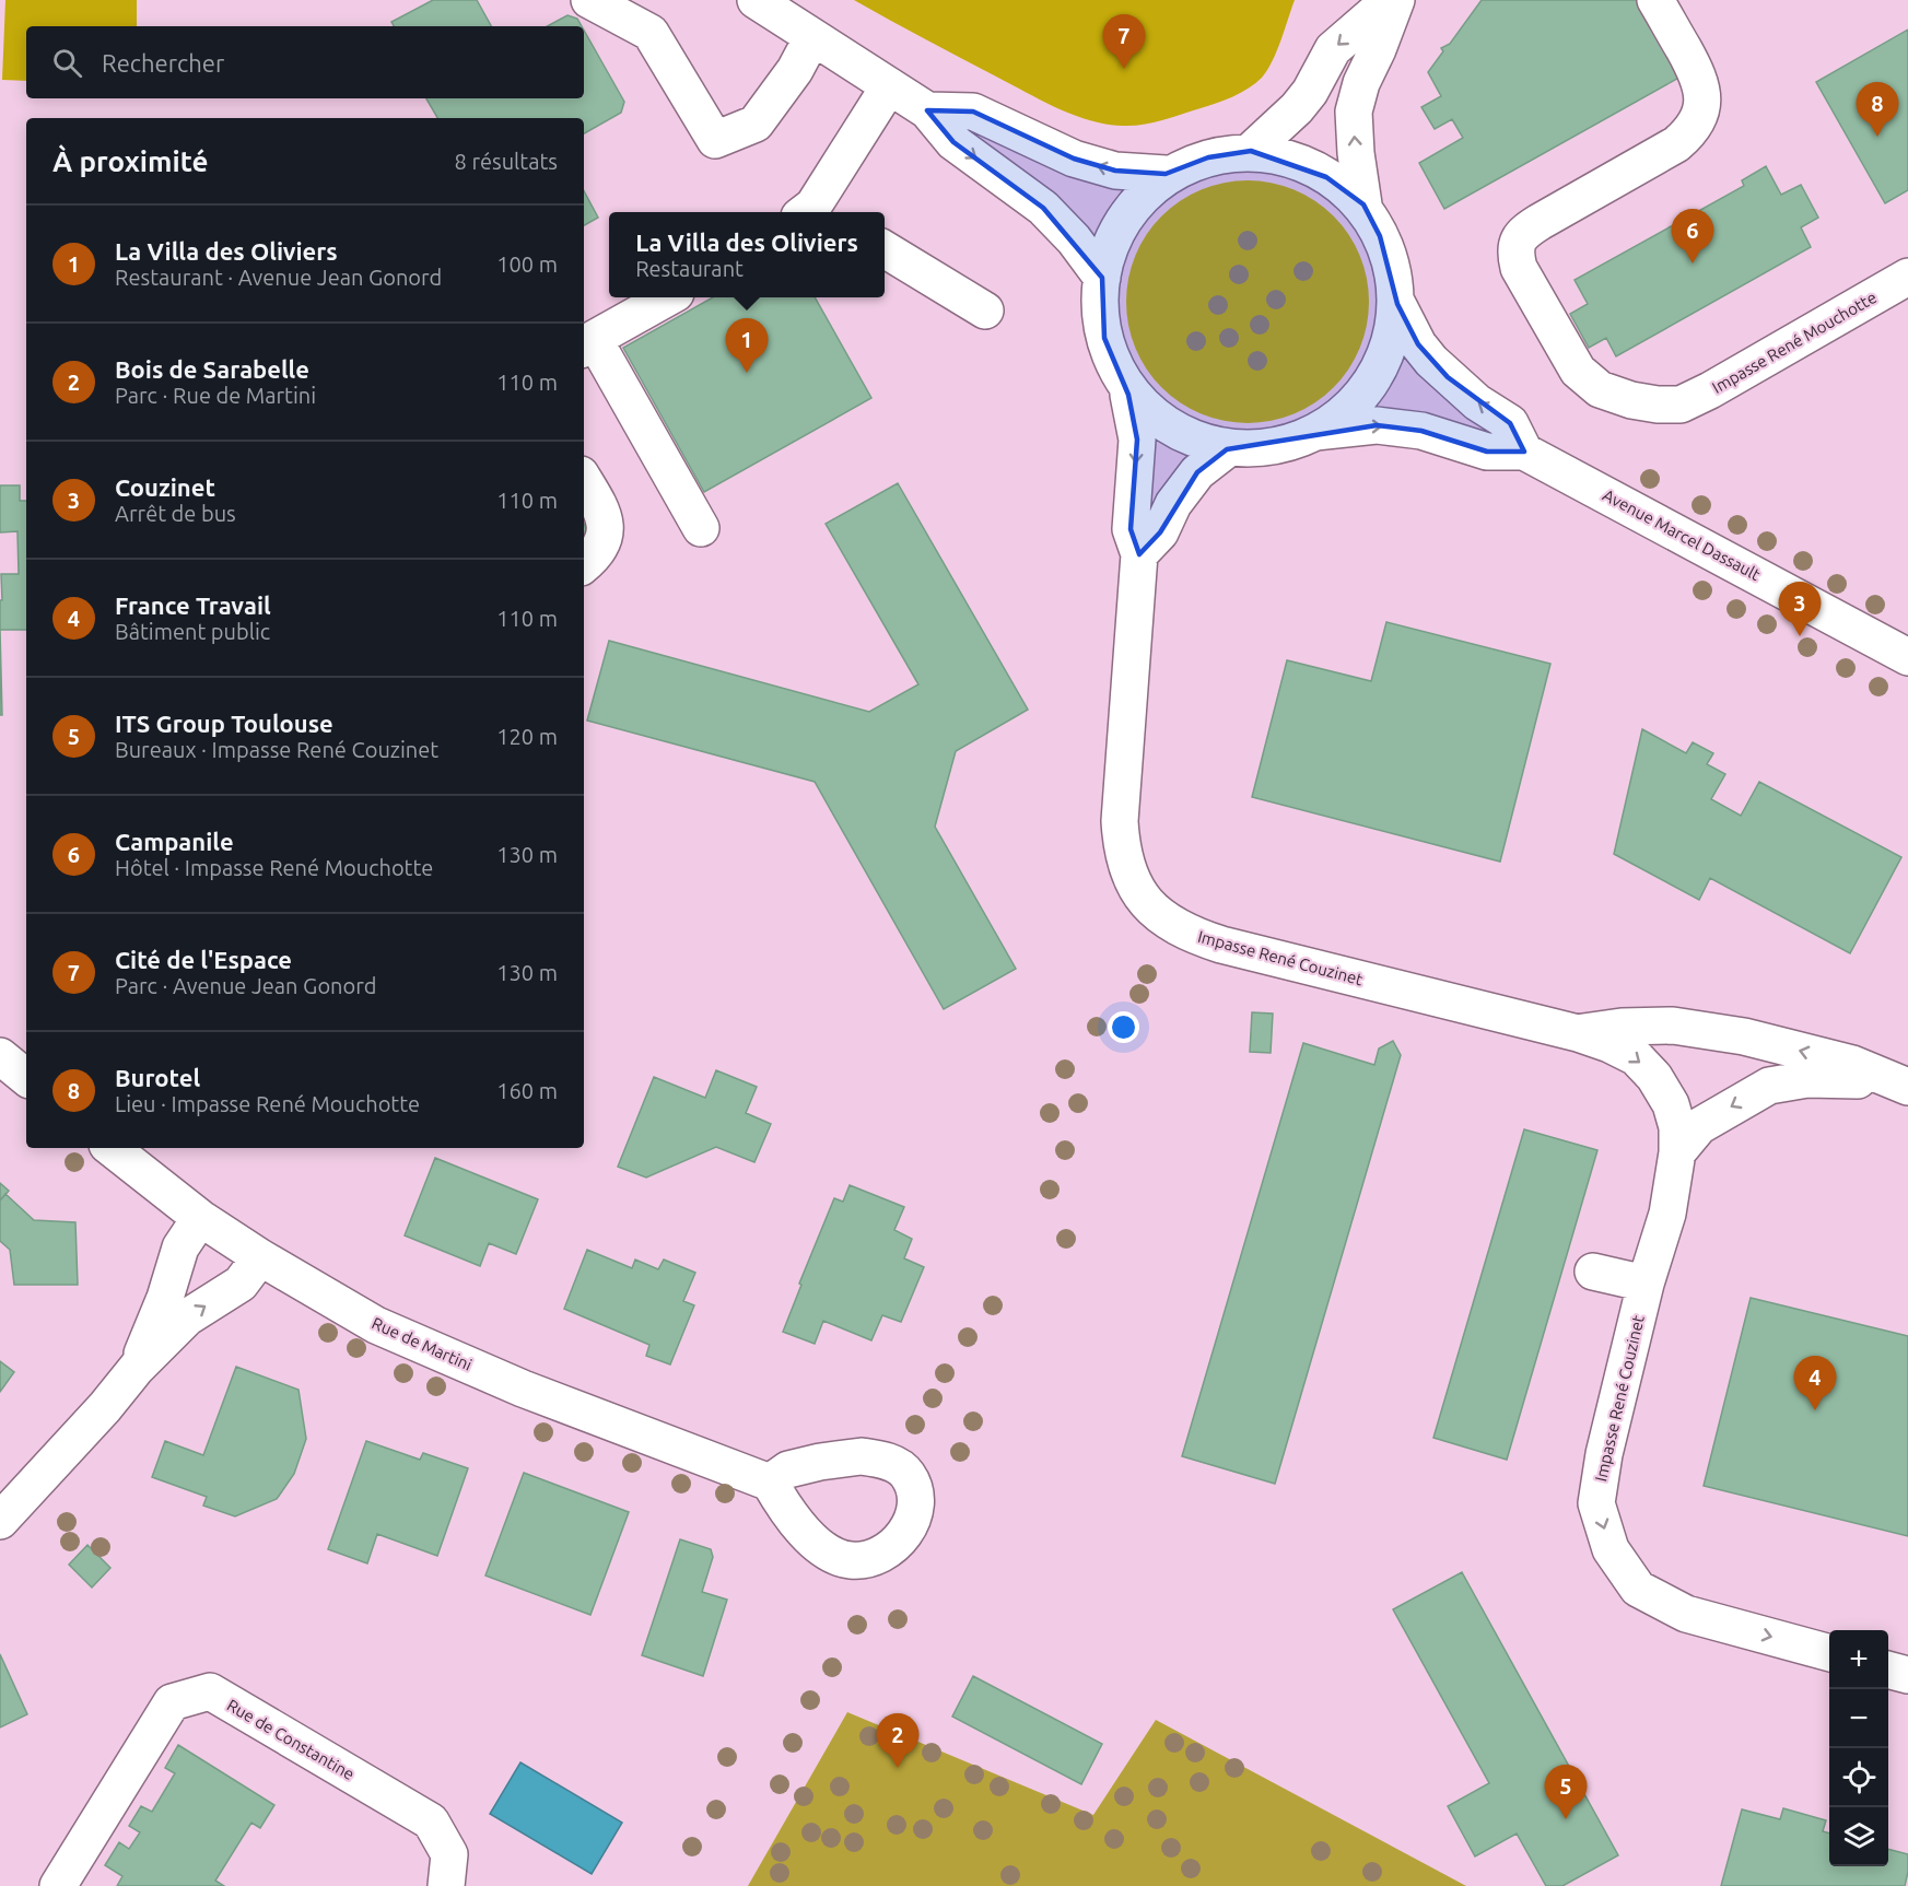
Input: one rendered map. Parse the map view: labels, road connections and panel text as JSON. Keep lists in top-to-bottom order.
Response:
{
  "streets": {
    "street": [
      "Impasse René Mouchotte",
      "Avenue Marcel Dassault",
      "Impasse René Couzinet",
      "Rue de Martini",
      "Rue de Constantine"
    ]
  },
  "page": {
    "pins": [
      "7",
      "8",
      "6",
      "1",
      "3",
      "4",
      "2",
      "5"
    ],
    "search": "Rechercher",
    "heading": ["À proximité", "8 résultats"],
    "list": [
      {
        "mark": "1",
        "name": "La Villa des Oliviers",
        "note": "Restaurant · Avenue Jean Gonord",
        "value": "100 m"
      },
      {
        "mark": "2",
        "name": "Bois de Sarabelle",
        "note": "Parc · Rue de Martini",
        "value": "110 m"
      },
      {
        "mark": "3",
        "name": "Couzinet",
        "note": "Arrêt de bus",
        "value": "110 m"
      },
      {
        "mark": "4",
        "name": "France Travail",
        "note": "Bâtiment public",
        "value": "110 m"
      },
      {
        "mark": "5",
        "name": "ITS Group Toulouse",
        "note": "Bureaux · Impasse René Couzinet",
        "value": "120 m"
      },
      {
        "mark": "6",
        "name": "Campanile",
        "note": "Hôtel · Impasse René Mouchotte",
        "value": "130 m"
      },
      {
        "mark": "7",
        "name": "Cité de l'Espace",
        "note": "Parc · Avenue Jean Gonord",
        "value": "130 m"
      },
      {
        "mark": "8",
        "name": "Burotel",
        "note": "Lieu · Impasse René Mouchotte",
        "value": "160 m"
      }
    ],
    "popup": ["La Villa des Oliviers", "Restaurant"],
    "map_buttons": ["+", "−"]
  }
}
